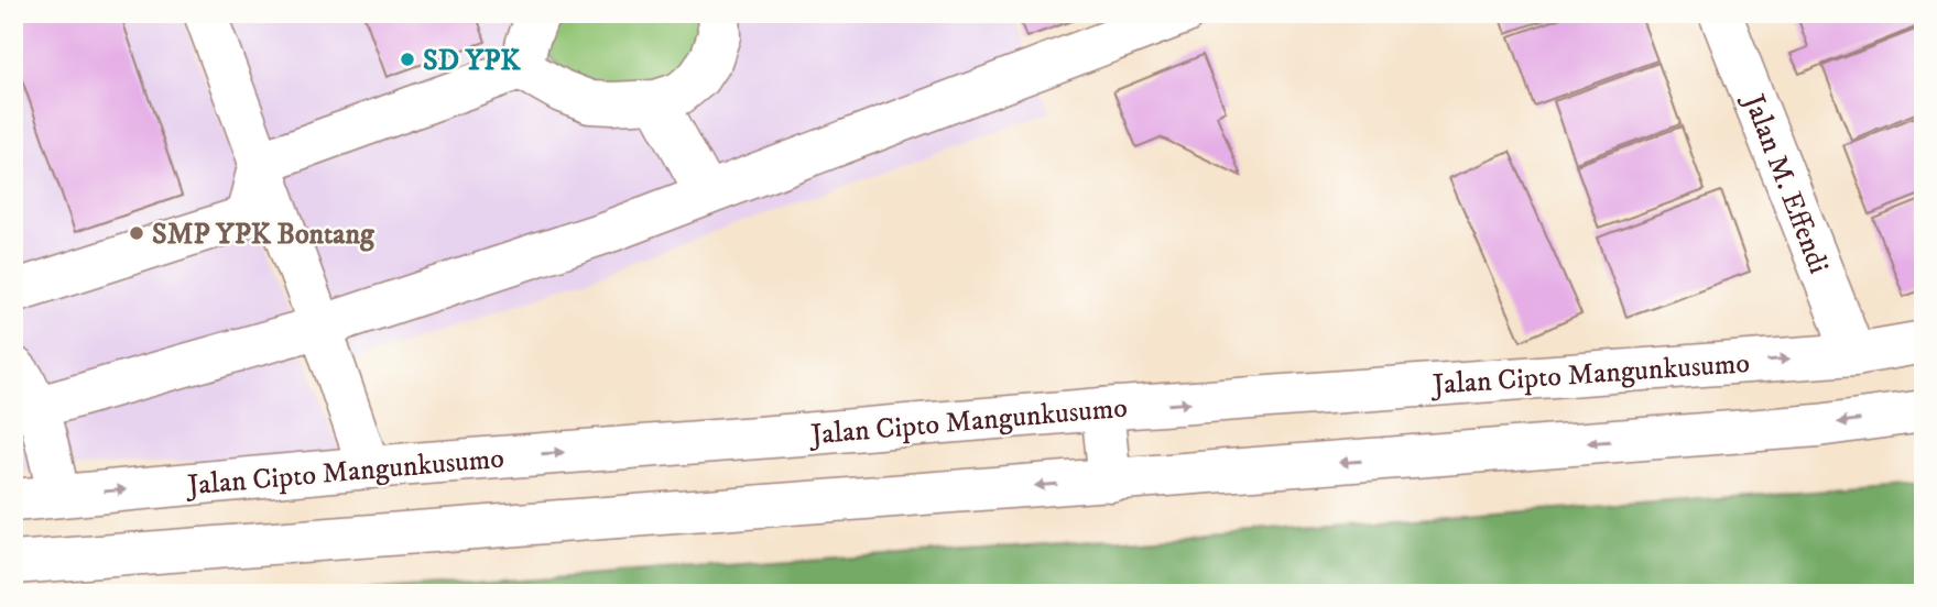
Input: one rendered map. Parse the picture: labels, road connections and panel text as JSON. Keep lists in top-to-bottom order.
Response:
{
  "streets": {
    "street": ["Jalan M. Effendi", "Jalan Cipto Mangunkusumo"]
  },
  "crossings": [
    ["Jalan M. Effendi", "Jalan Cipto Mangunkusumo"]
  ],
  "places": ["SD YPK", "SMP YPK Bontang"]
}
